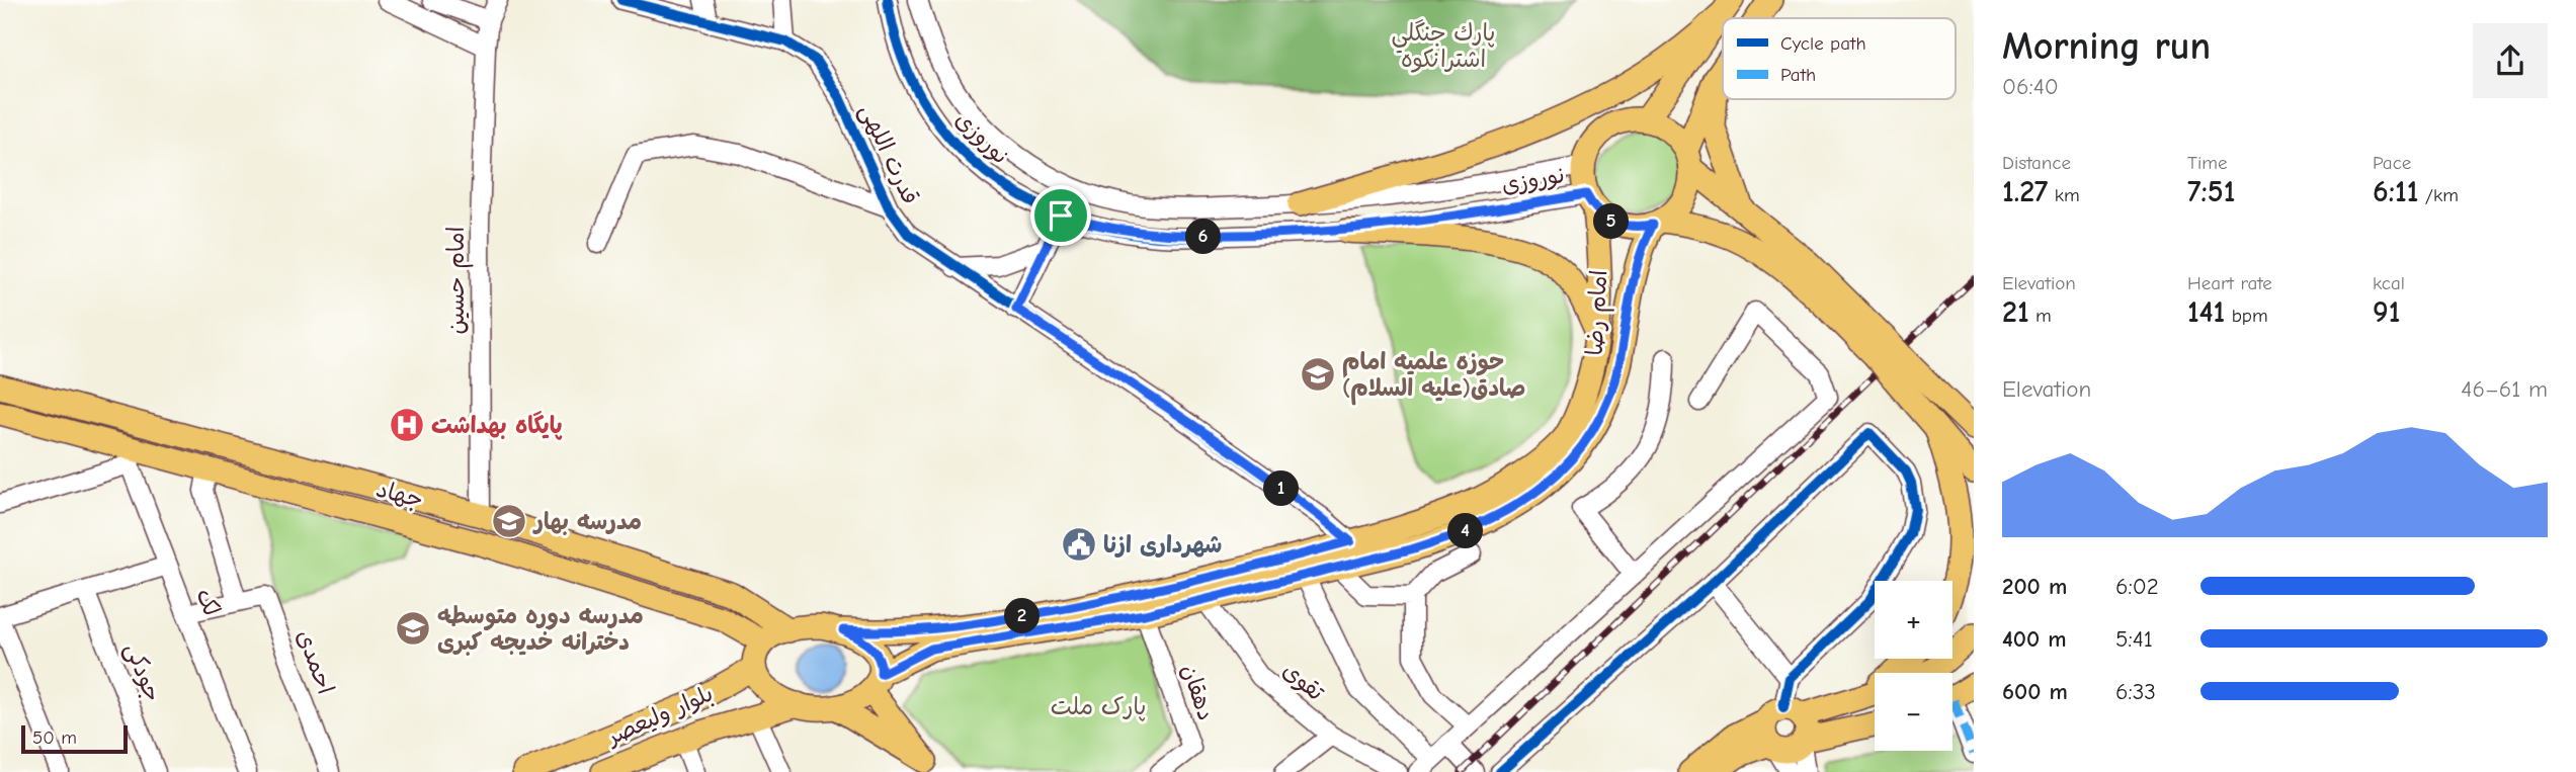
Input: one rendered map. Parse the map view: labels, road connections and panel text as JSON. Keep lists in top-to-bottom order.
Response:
{
  "streets": {
    "main road": ["امام رضا", "جهاد", "بلوار ولیعصر"],
    "street": [
      "نوروزی",
      "قدرت اللهی",
      "امام حسین",
      "لک",
      "احمدی",
      "جودکی",
      "تقوی",
      "دهقان"
    ]
  },
  "crossings": [
    ["نوروزی", "امام رضا"],
    ["قدرت اللهی", "امام رضا"],
    ["امام حسین", "جهاد"],
    ["امام رضا", "تقوی"],
    ["امام رضا", "دهقان"],
    ["جهاد", "لک"],
    ["جهاد", "بلوار ولیعصر"],
    ["لک", "احمدی"]
  ],
  "parks": ["پارك جنگلي اشترانكوه", "پارک ملت"],
  "places": {
    "school or university": ["حوزه علمیه امام صادق(علیه السلام)", "مدرسه بهار", "مدرسه دوره متوسطه دخترانه خدیجه کبری"],
    "hospital": ["پایگاه بهداشت"],
    "public building": ["شهرداری ازنا"]
  },
  "legend": ["Cycle path", "Path"],
  "scale_bar": "50 m",
  "page": {
    "heading": ["Morning run", "06:40"],
    "stats": [
      ["Distance", "1.27 km"],
      ["Time", "7:51"],
      ["Pace", "6:11 /km"],
      ["Elevation", "21 m"],
      ["Heart rate", "141 bpm"],
      ["kcal", "91"]
    ],
    "pins": [
      "5",
      "6",
      "1",
      "4",
      "2"
    ],
    "chart": ["Elevation", "46–61 m"],
    "list": [
      {
        "name": "200 m",
        "note": "6:02"
      },
      {
        "name": "400 m",
        "note": "5:41"
      },
      {
        "name": "600 m",
        "note": "6:33"
      }
    ],
    "map_buttons": ["+", "−"],
    "scale": "50 m"
  }
}
